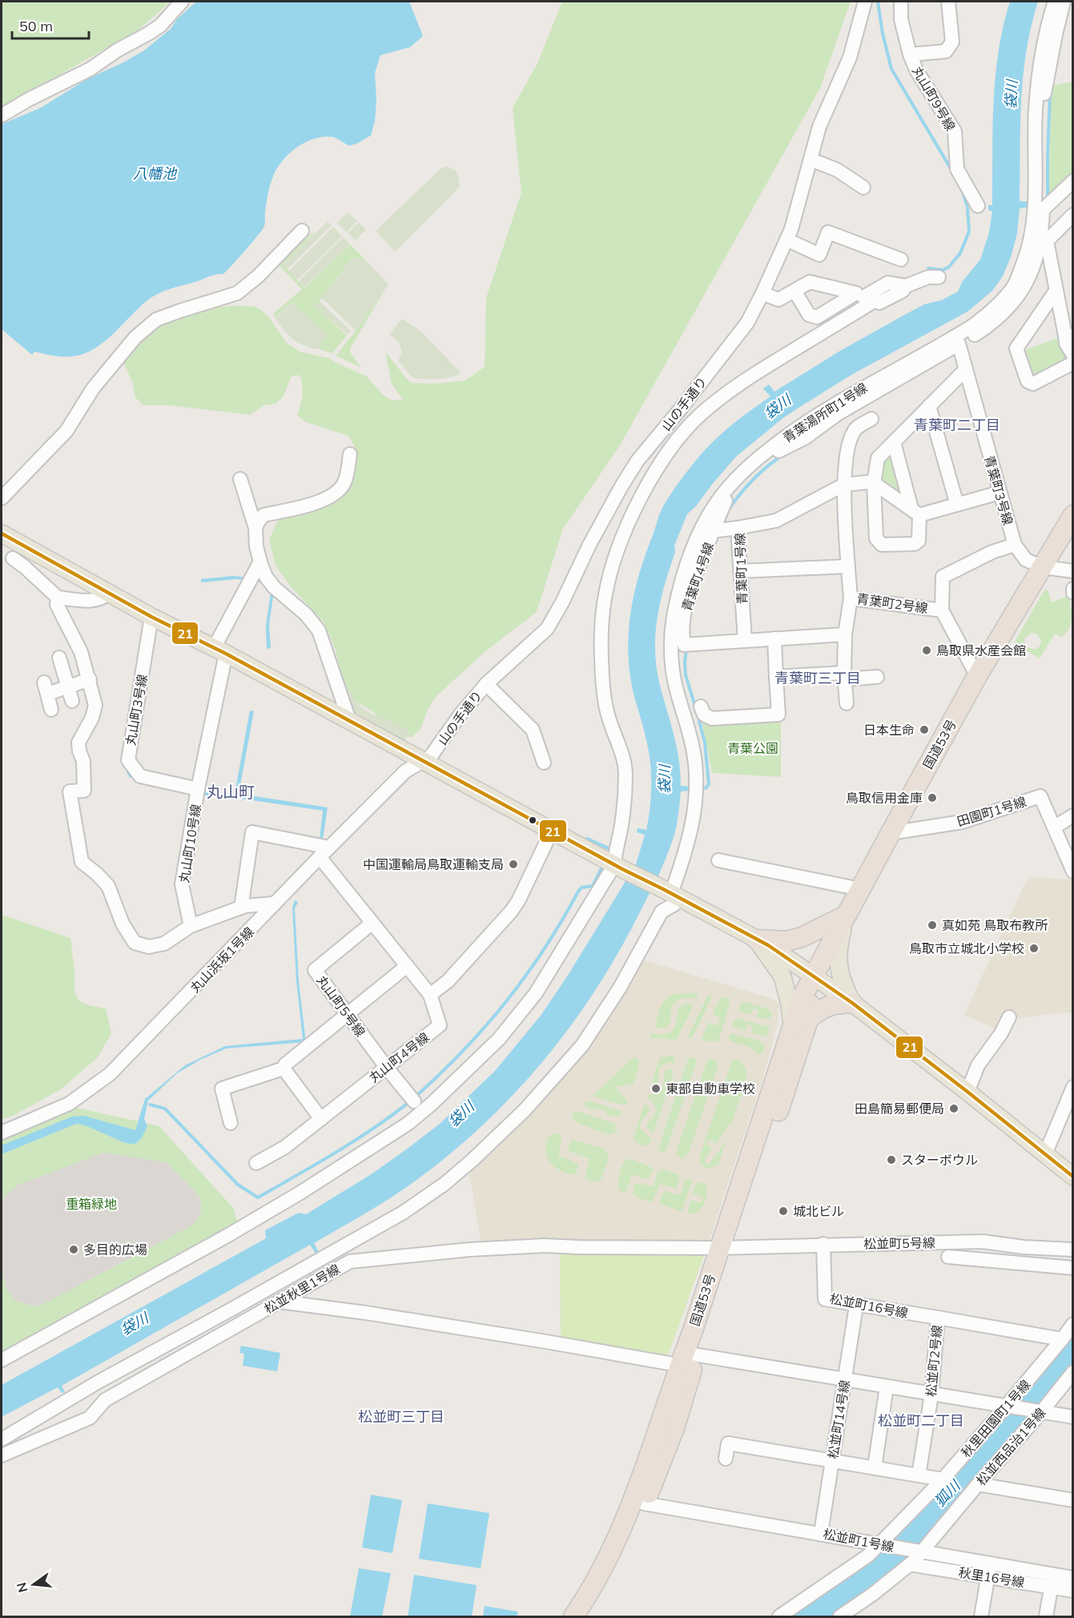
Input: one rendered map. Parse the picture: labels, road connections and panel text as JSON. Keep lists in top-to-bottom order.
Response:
{
  "streets": {
    "highway": ["国道53号"],
    "street": [
      "丸山町9号線",
      "山の手通り",
      "青葉湯所町1号線",
      "青葉町3号線",
      "青葉町1号線",
      "青葉町4号線",
      "青葉町2号線",
      "丸山町3号線",
      "田園町1号線",
      "丸山町10号線",
      "丸山浜坂1号線",
      "丸山町5号線",
      "丸山町4号線",
      "松並町5号線",
      "松並秋里1号線",
      "松並町16号線",
      "松並町2号線",
      "秋里田園町1号線",
      "松並町14号線",
      "松並西品治1号線",
      "松並町1号線"
    ]
  },
  "crossings": [
    ["山の手通り", "丸山浜坂1号線"],
    ["青葉町3号線", "国道53号"],
    ["青葉町1号線", "青葉町4号線"],
    ["青葉町1号線", "青葉町2号線"],
    ["青葉町2号線", "国道53号"],
    ["丸山町3号線", "丸山町10号線"],
    ["国道53号", "田園町1号線"],
    ["国道53号", "松並町5号線"],
    ["国道53号", "松並秋里1号線"],
    ["国道53号", "松並町1号線"],
    ["丸山浜坂1号線", "丸山町4号線"],
    ["丸山町5号線", "丸山町4号線"],
    ["松並町5号線", "松並秋里1号線"],
    ["松並町5号線", "松並町16号線"],
    ["松並町16号線", "松並町2号線"],
    ["松並町16号線", "松並町14号線"],
    ["松並町2号線", "秋里田園町1号線"],
    ["秋里田園町1号線", "松並町1号線"],
    ["松並町14号線", "松並町1号線"],
    ["松並西品治1号線", "松並町1号線"]
  ],
  "districts": [
    "青葉町二丁目",
    "青葉町三丁目",
    "丸山町",
    "松並町三丁目",
    "松並町二丁目"
  ],
  "water": ["袋川", "八幡池", "狐川"],
  "parks": ["青葉公園", "重箱緑地"],
  "places": [
    "鳥取県水産会館",
    "日本生命",
    "鳥取信用金庫",
    "中国運輸局鳥取運輸支局",
    "真如苑 鳥取布教所",
    "鳥取市立城北小学校",
    "東部自動車学校",
    "田島簡易郵便局",
    "スターボウル",
    "城北ビル",
    "多目的広場"
  ],
  "lines": ["transit line 21"],
  "scale_bar": "50 m",
  "north": "left"
}
